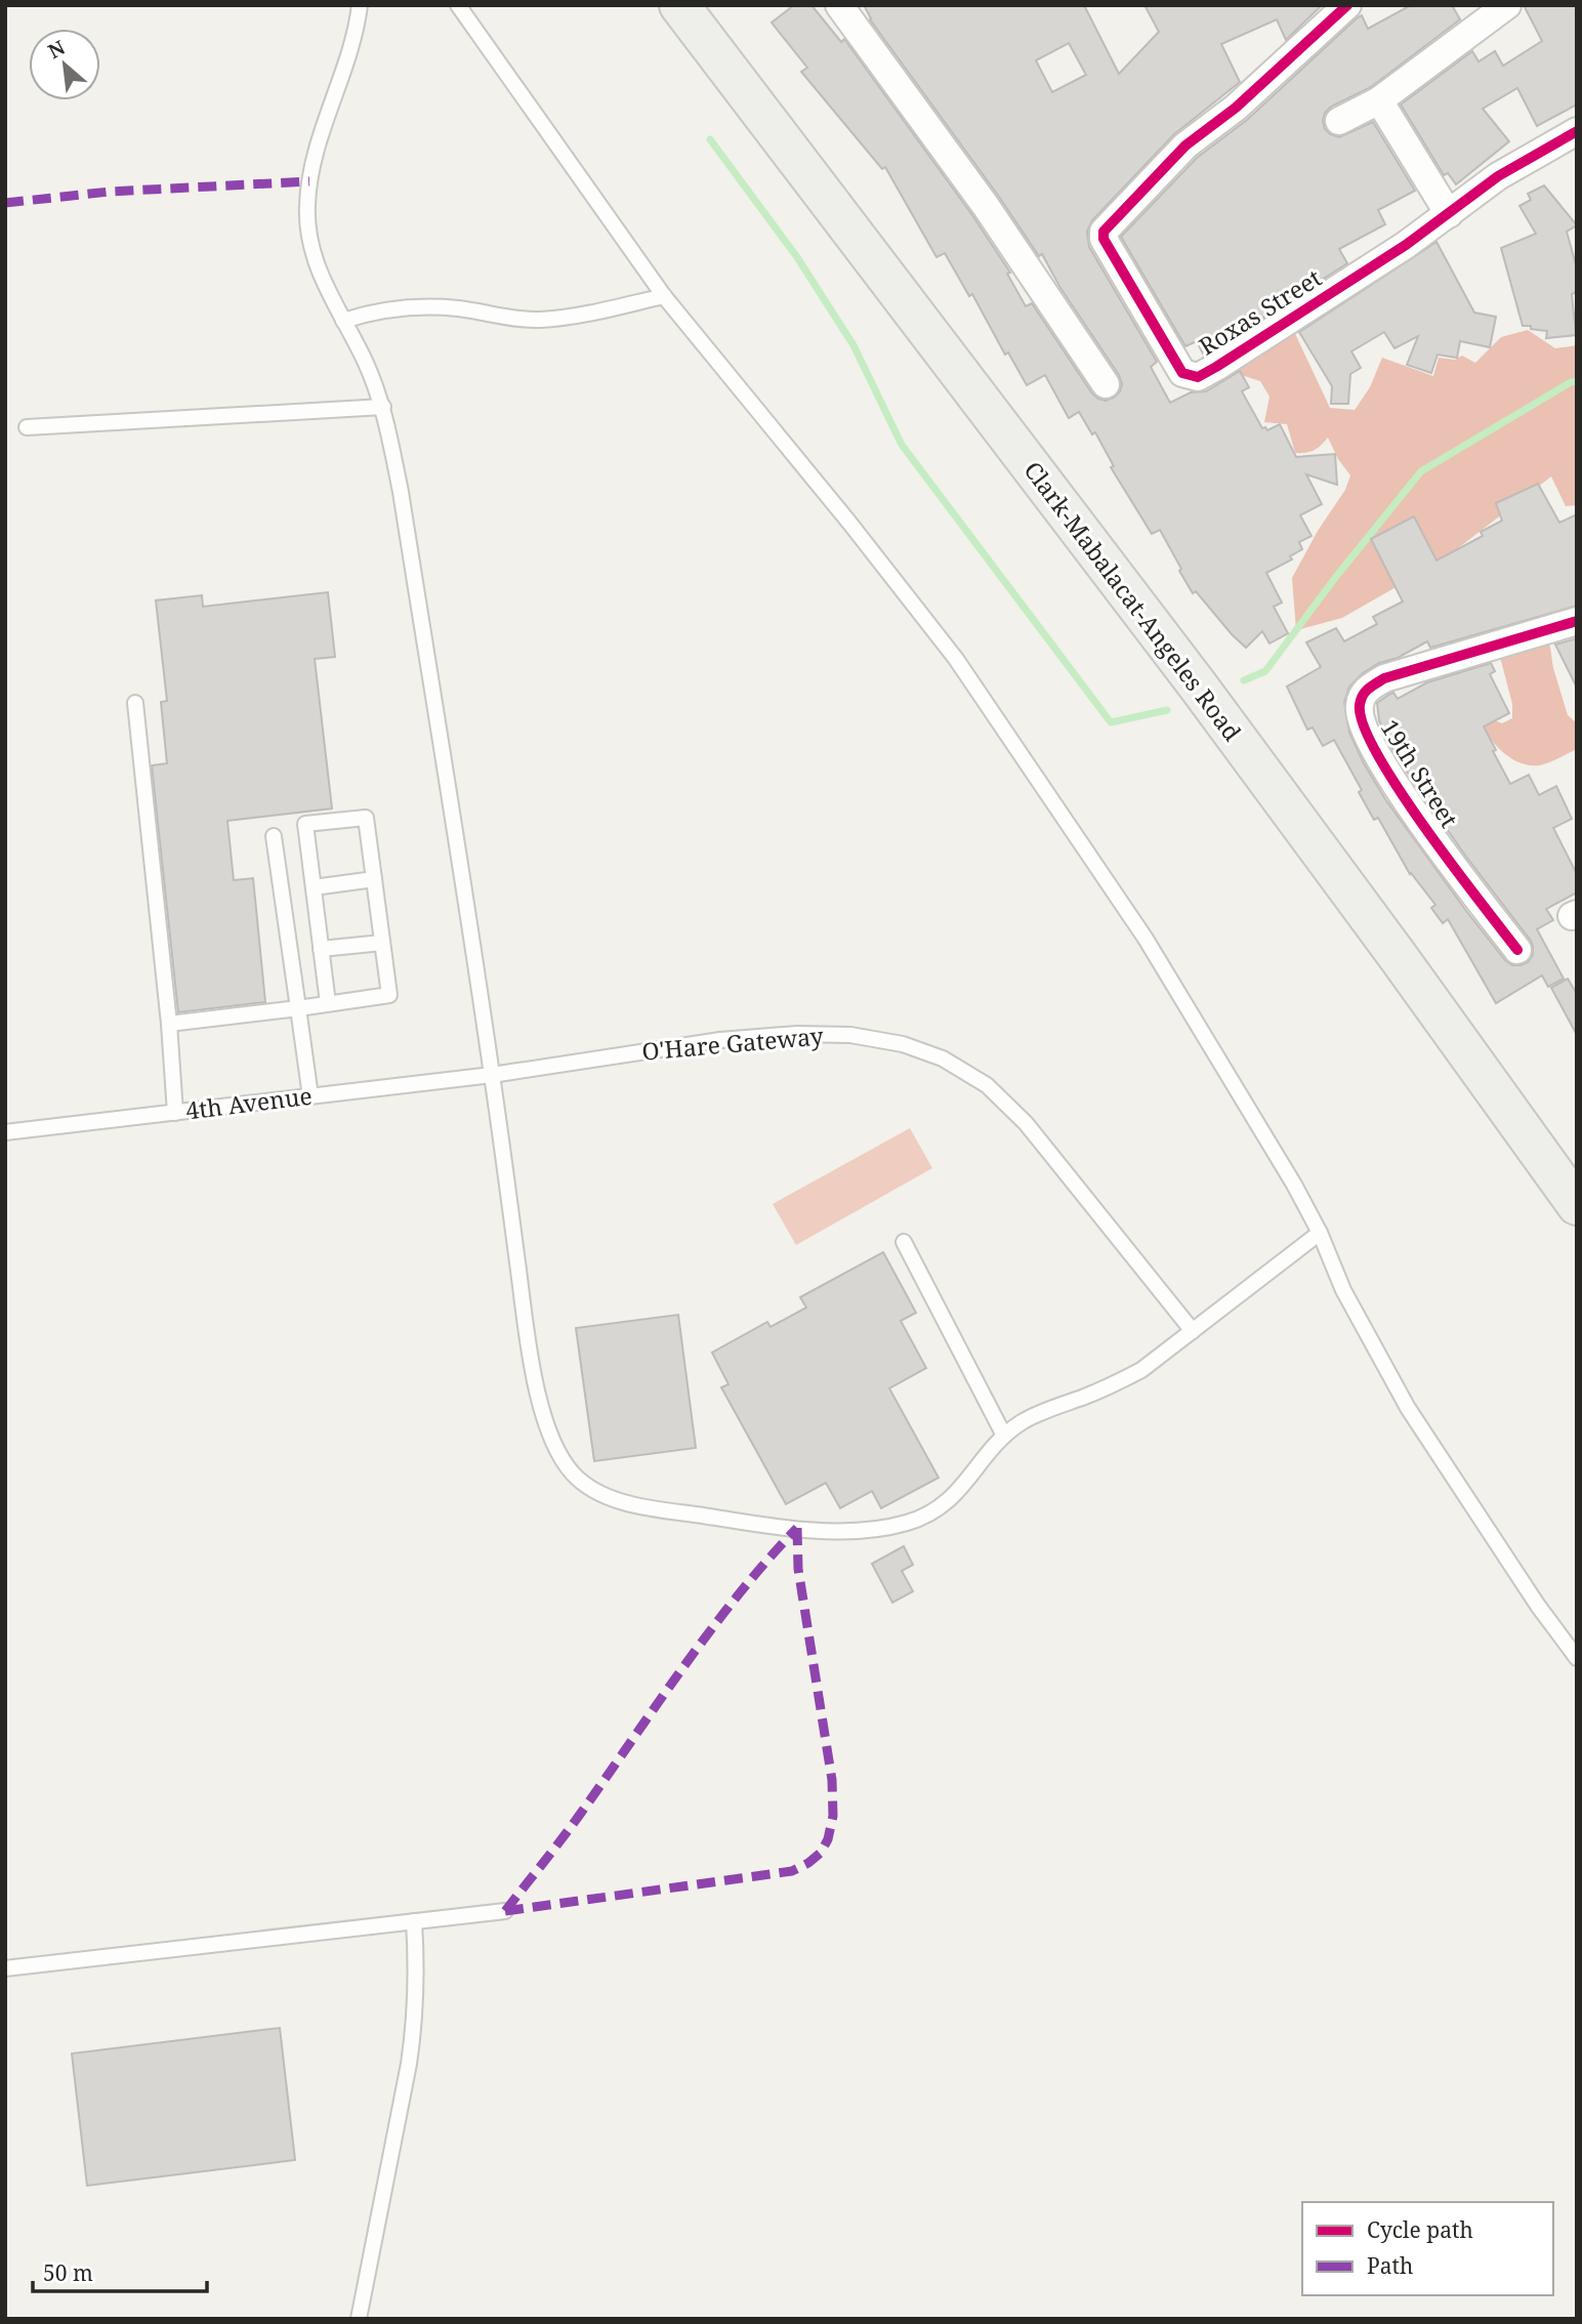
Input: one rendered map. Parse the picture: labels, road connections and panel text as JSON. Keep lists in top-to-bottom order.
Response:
{
  "streets": {
    "main road": ["Clark-Mabalacat-Angeles Road"],
    "street": ["Roxas Street", "19th Street"],
    "lane": ["O'Hare Gateway", "4th Avenue"]
  },
  "crossings": [
    ["O'Hare Gateway", "4th Avenue"]
  ],
  "legend": ["Cycle path", "Path"],
  "scale_bar": "50 m",
  "north": "top left"
}
